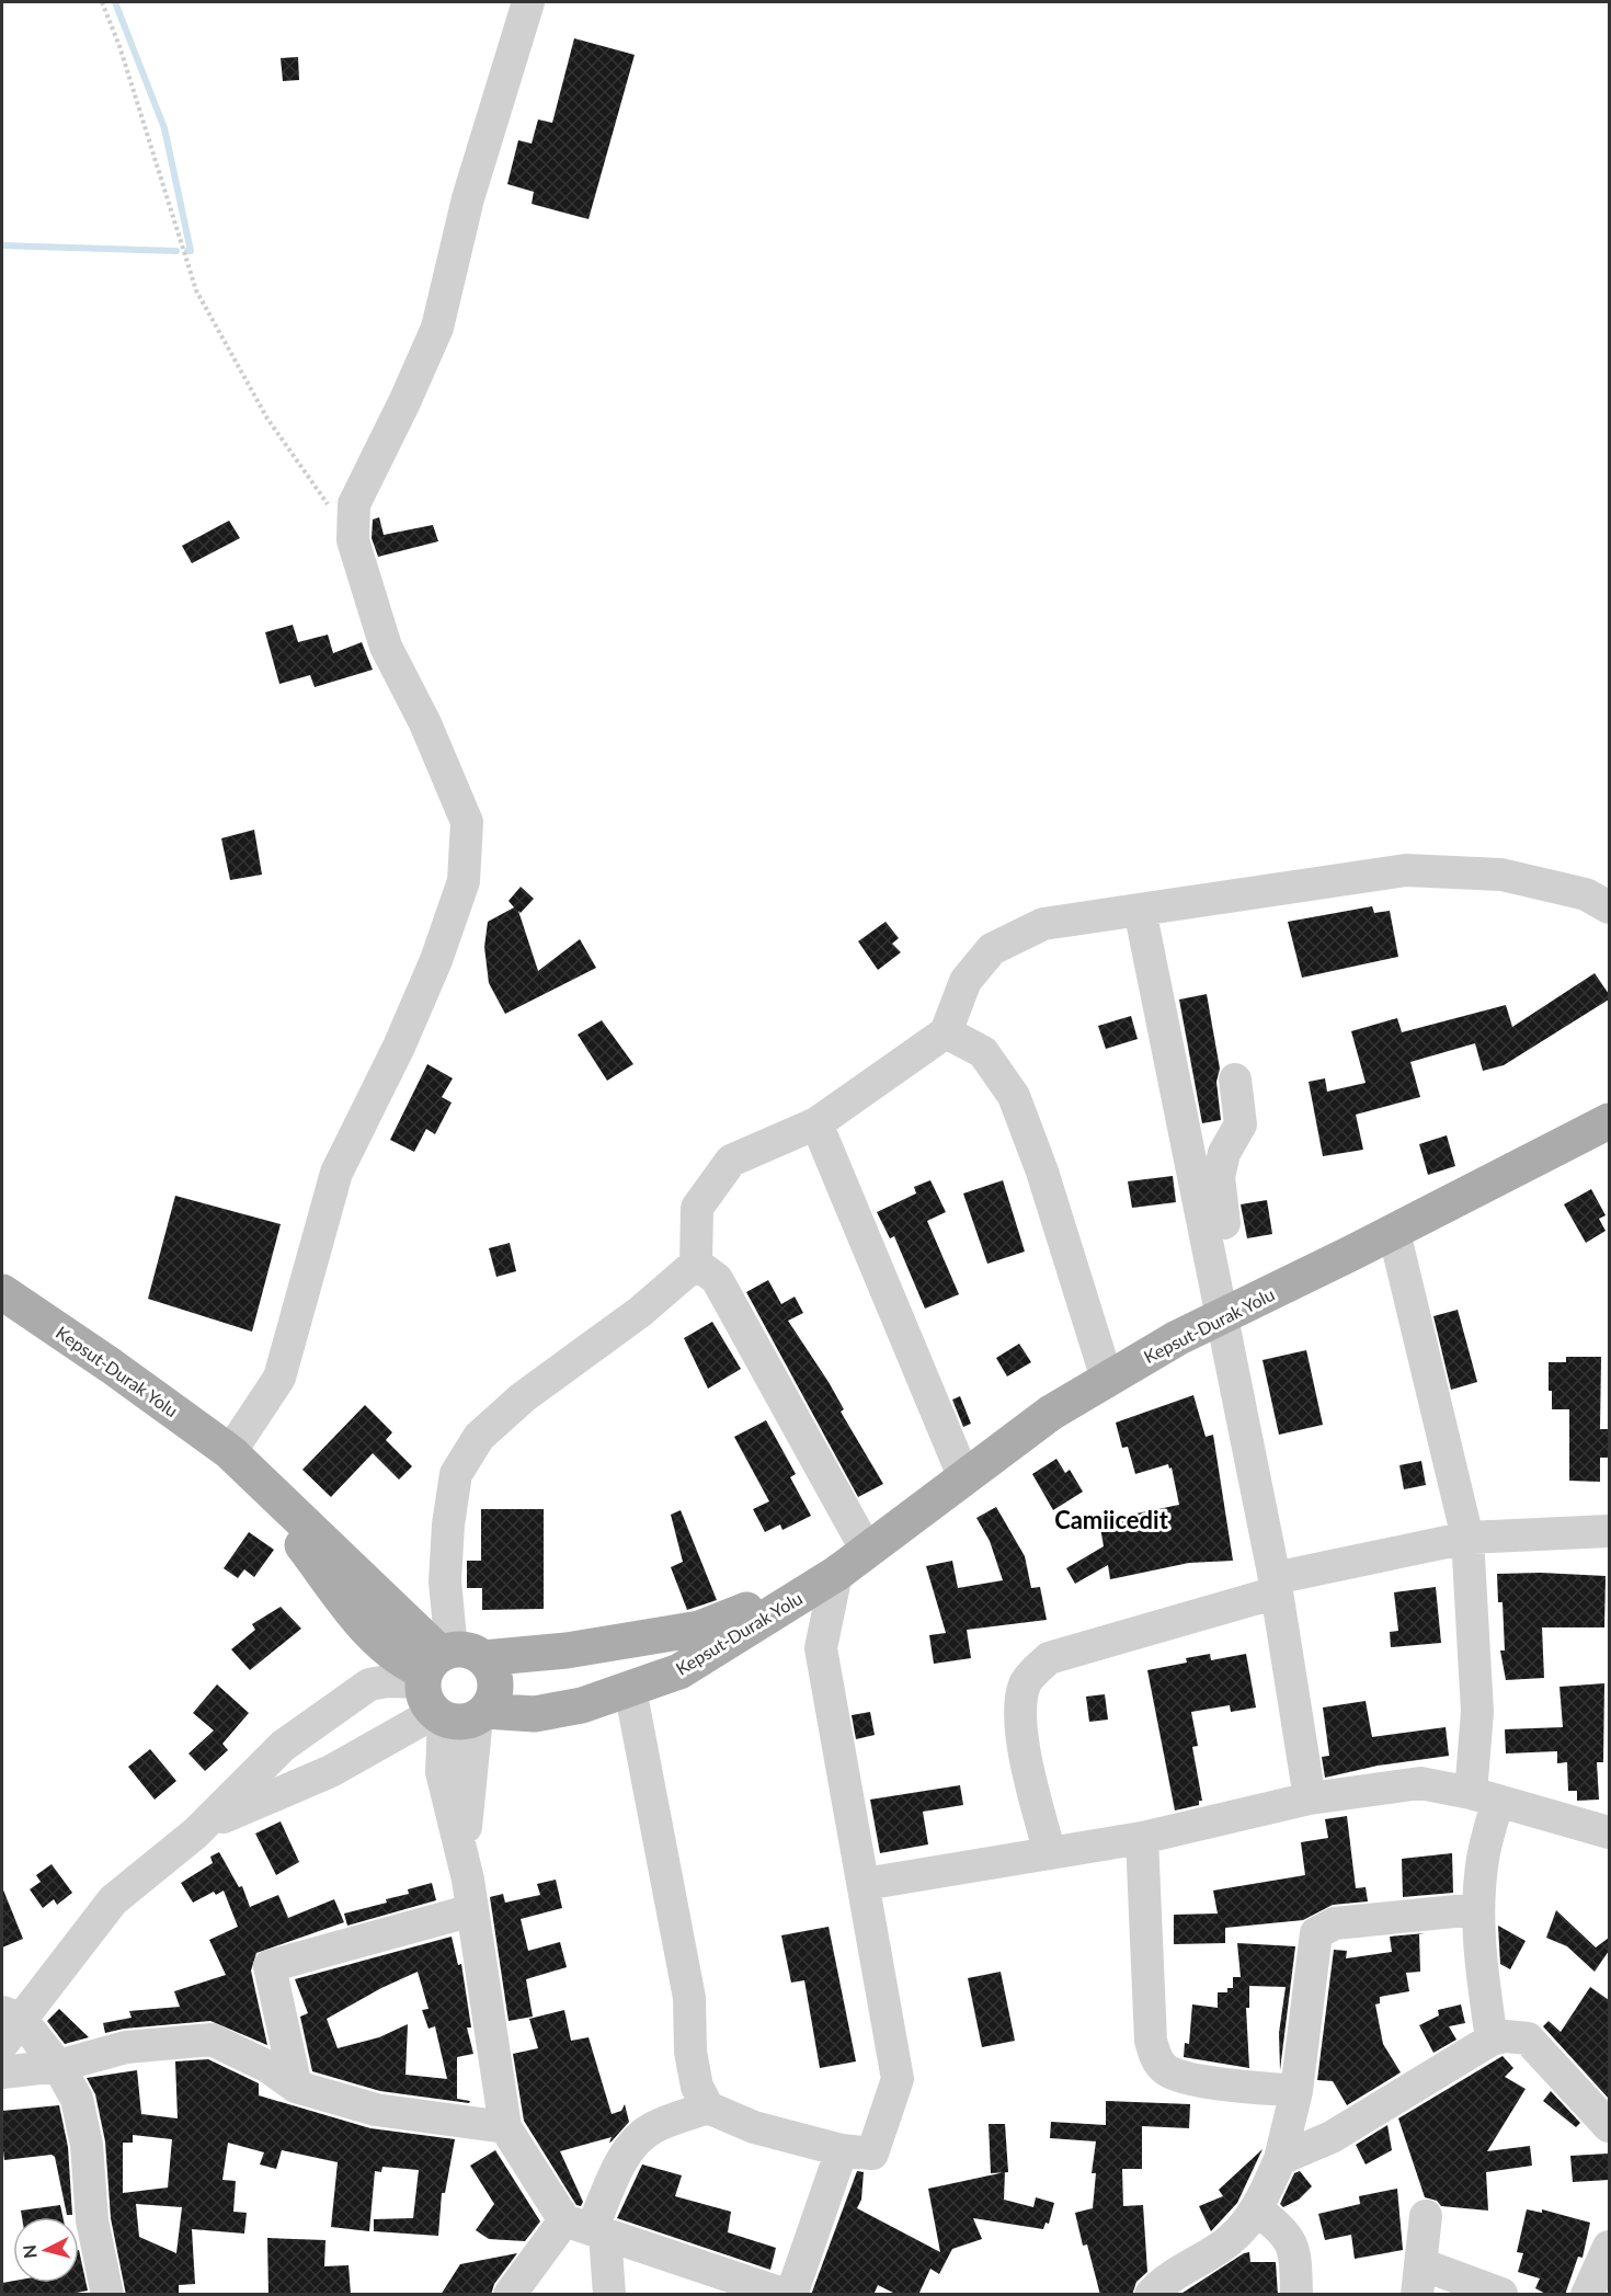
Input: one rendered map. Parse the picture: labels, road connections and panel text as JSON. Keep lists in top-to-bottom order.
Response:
{
  "streets": {
    "main road": ["Kepsut-Durak Yolu"]
  },
  "districts": ["Camiicedit"],
  "north": "left"
}
